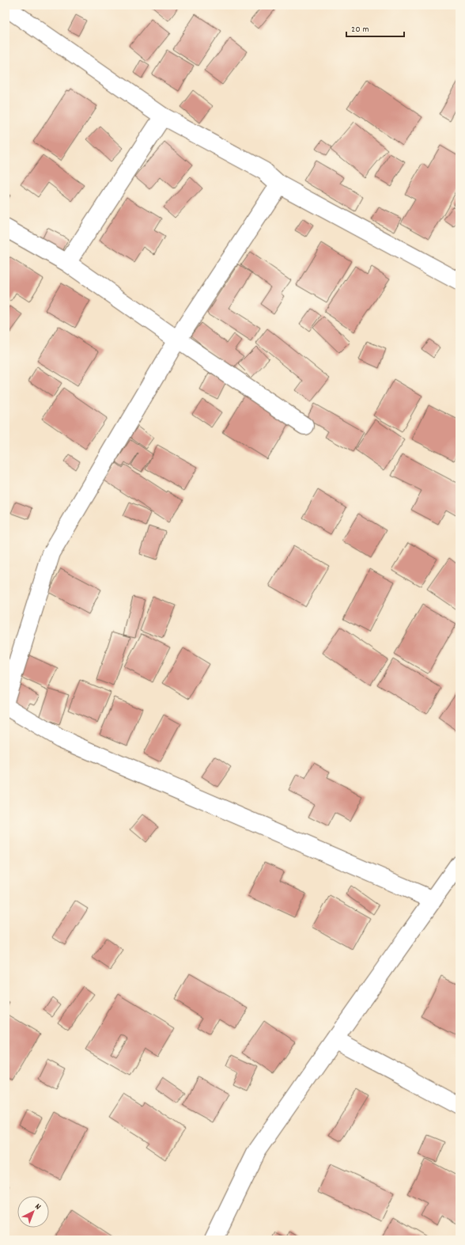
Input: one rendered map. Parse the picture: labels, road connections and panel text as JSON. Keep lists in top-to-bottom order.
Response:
{
  "scale_bar": "20 m",
  "north": "top right"
}
